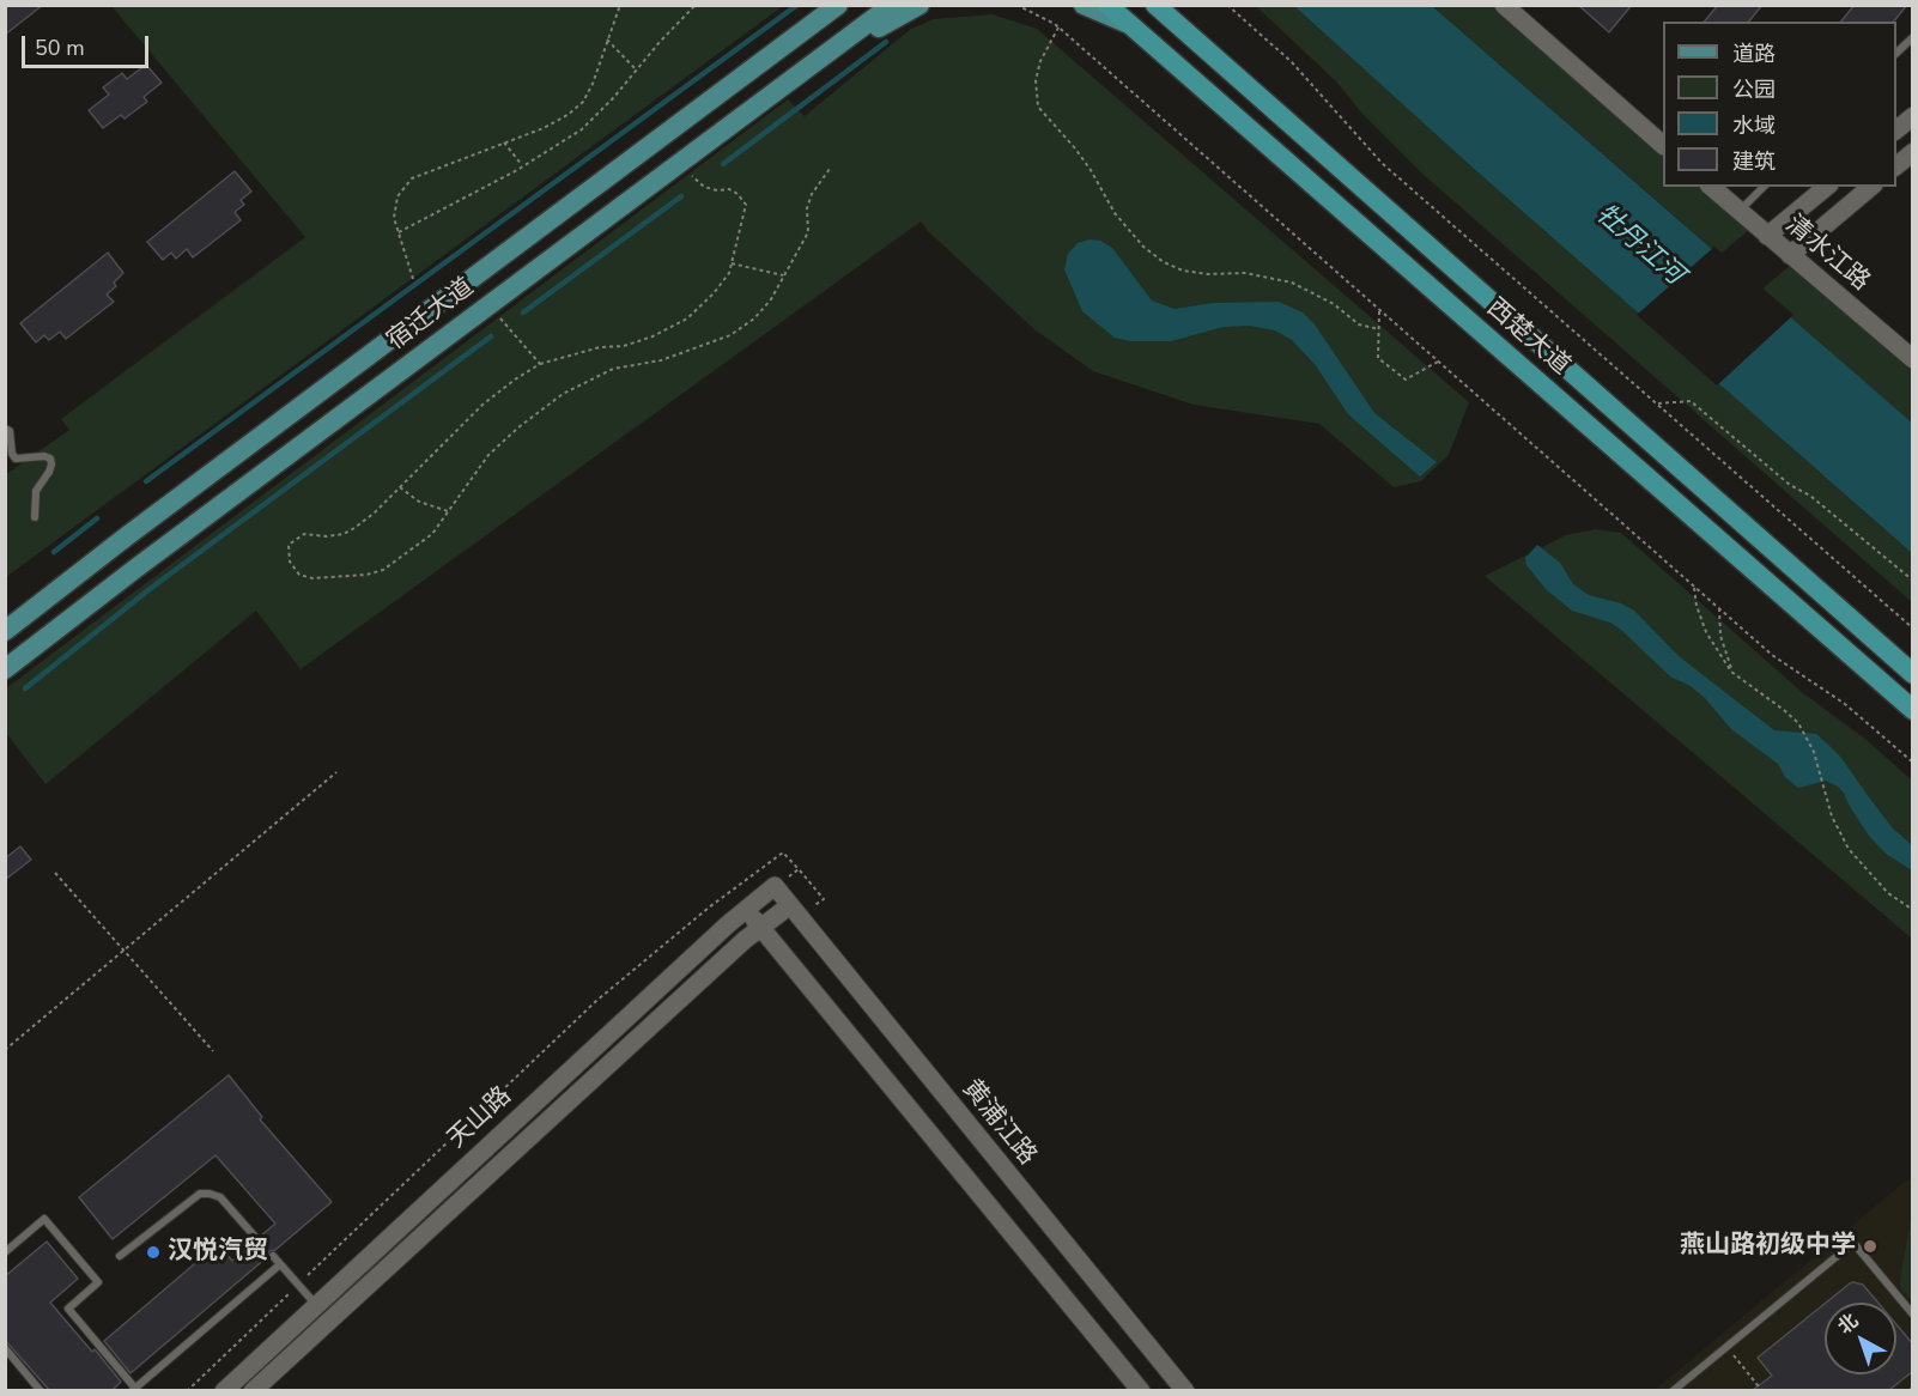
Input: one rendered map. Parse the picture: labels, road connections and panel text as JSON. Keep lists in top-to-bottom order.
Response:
{
  "streets": {
    "highway": ["西楚大道"],
    "main road": ["宿迁大道"],
    "street": ["清水江路", "天山路", "黄浦江路"]
  },
  "crossings": [
    ["天山路", "黄浦江路"]
  ],
  "water": ["牡丹江河"],
  "places": ["燕山路初级中学", "汉悦汽贸"],
  "legend": [
    "道路",
    "公园",
    "水域",
    "建筑"
  ],
  "scale_bar": "50 m",
  "north": "top left"
}
